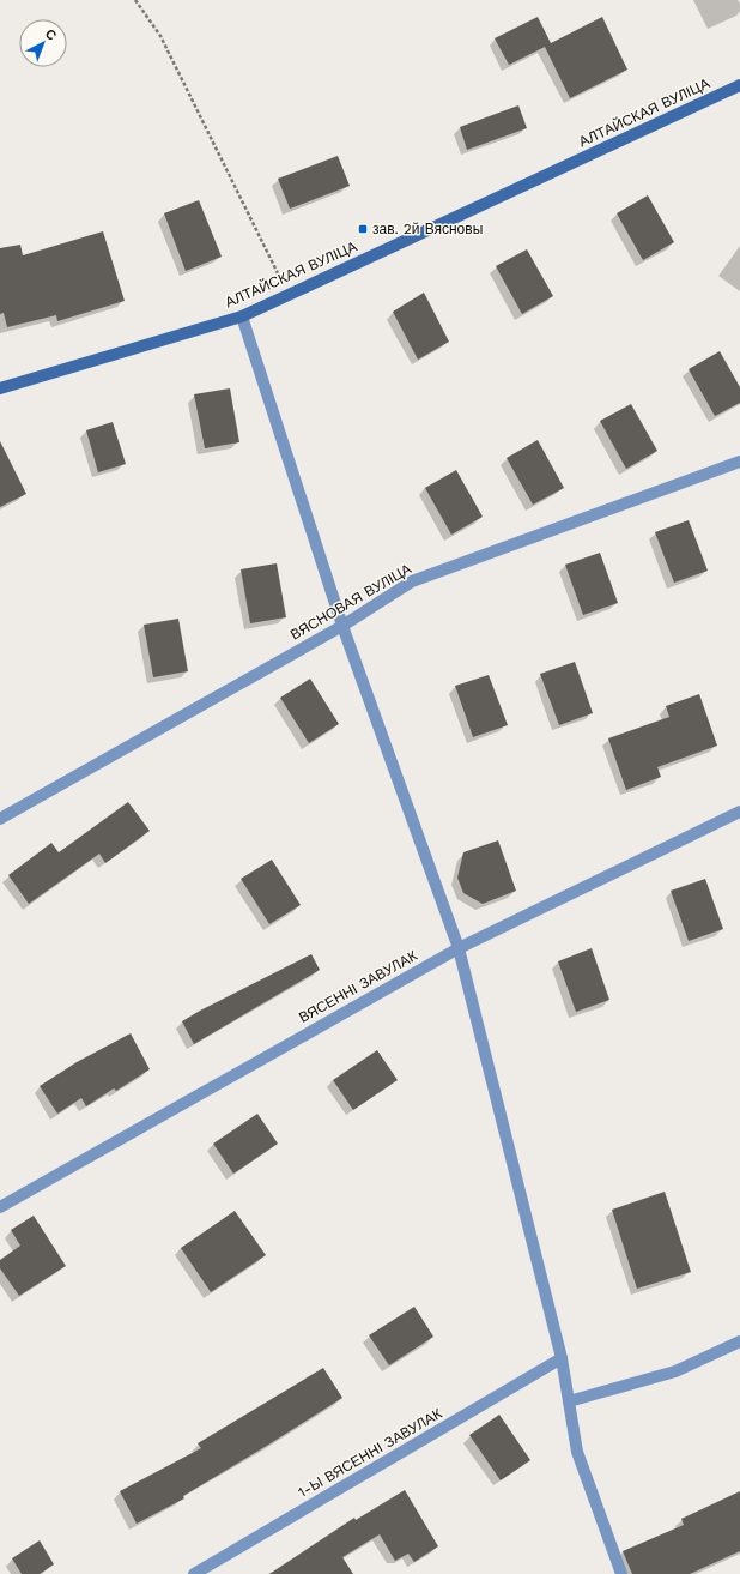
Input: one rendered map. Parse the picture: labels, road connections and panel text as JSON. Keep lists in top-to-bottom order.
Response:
{
  "streets": {
    "main road": ["АЛТАЙСКАЯ ВУЛІЦА"],
    "street": ["ВЯСНОВАЯ ВУЛІЦА", "ВЯСЕННІ ЗАВУЛАК", "1-Ы ВЯСЕННІ ЗАВУЛАК"]
  },
  "places": {
    "transit": ["зав. 2й Вясновы"]
  },
  "north": "top right"
}
